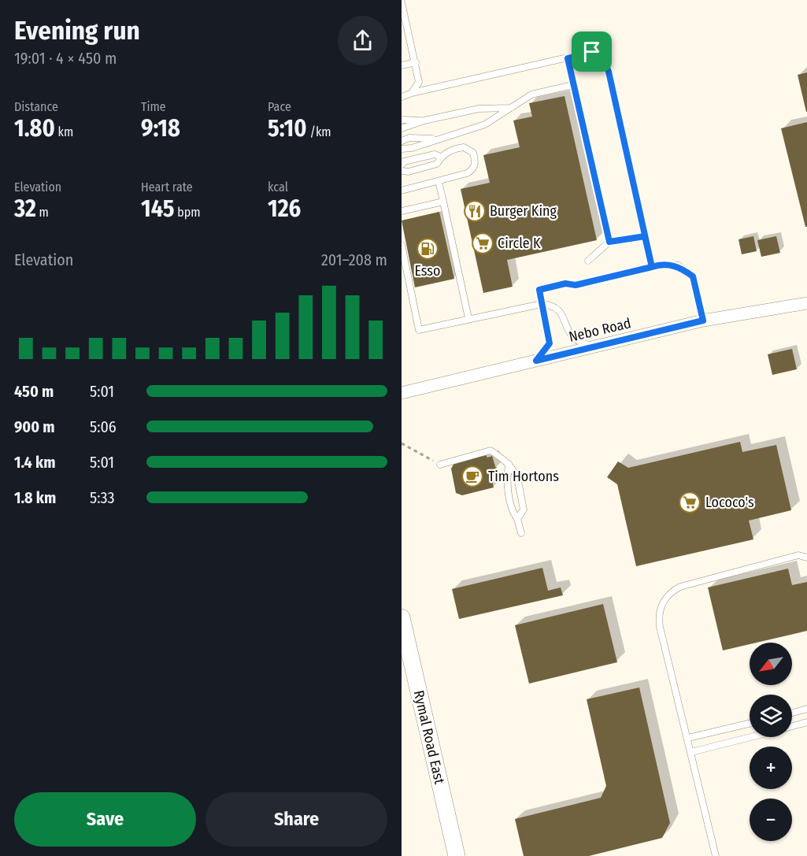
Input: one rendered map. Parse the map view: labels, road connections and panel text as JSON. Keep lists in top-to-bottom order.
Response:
{
  "streets": {
    "main road": ["Rymal Road East"],
    "street": ["Nebo Road"]
  },
  "places": {
    "restaurant": ["Burger King"],
    "supermarket": ["Circle K", "Lococo's"],
    "fuel station": ["Esso"],
    "cafe": ["Tim Hortons"]
  },
  "north": "bottom left",
  "page": {
    "heading": ["Evening run", "19:01 · 4 × 450 m"],
    "stats": [
      ["Distance", "1.80 km"],
      ["Time", "9:18"],
      ["Pace", "5:10 /km"],
      ["Elevation", "32 m"],
      ["Heart rate", "145 bpm"],
      ["kcal", "126"]
    ],
    "chart": ["Elevation", "201–208 m"],
    "list": [
      {
        "name": "450 m",
        "note": "5:01"
      },
      {
        "name": "900 m",
        "note": "5:06"
      },
      {
        "name": "1.4 km",
        "note": "5:01"
      },
      {
        "name": "1.8 km",
        "note": "5:33"
      }
    ],
    "map_buttons": ["+", "−"],
    "buttons": ["Save", "Share"]
  }
}
